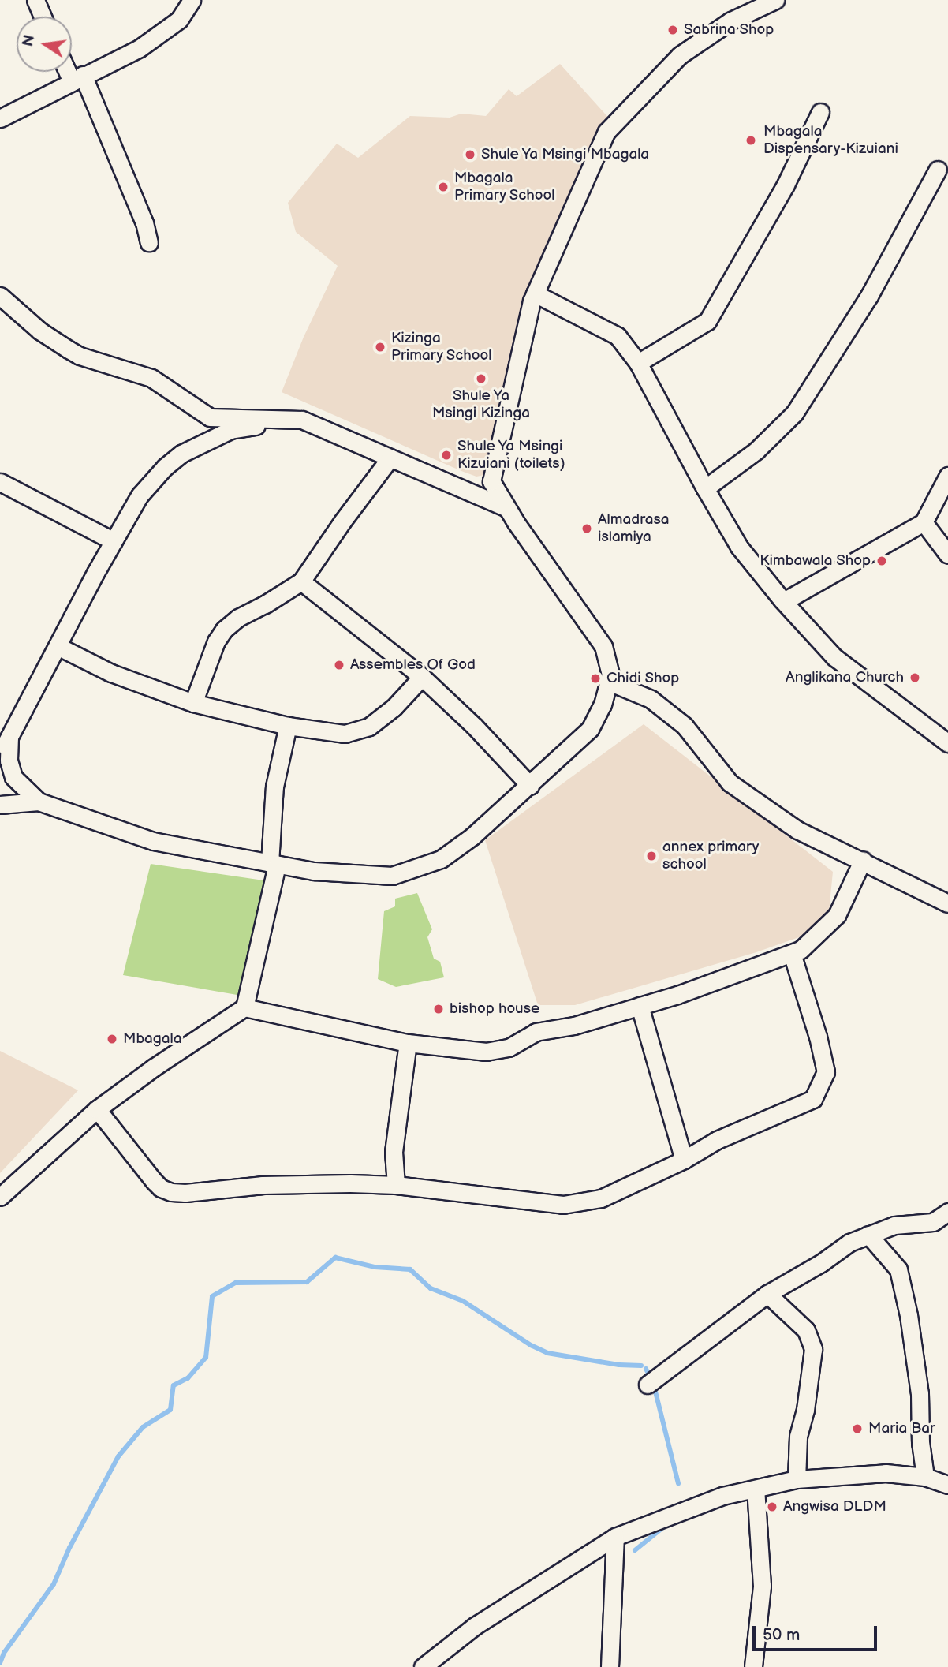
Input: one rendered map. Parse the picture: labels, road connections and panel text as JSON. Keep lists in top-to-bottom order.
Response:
{
  "places": [
    "Sabrina Shop",
    "Mbagala Dispensary-Kizuiani",
    "Shule Ya Msingi Mbagala",
    "Mbagala Primary School",
    "Kizinga Primary School",
    "Shule Ya Msingi Kizinga",
    "Shule Ya Msingi Kizuiani (toilets)",
    "Almadrasa islamiya",
    "Kimbawala Shop",
    "Assembles Of God",
    "Anglikana Church",
    "Chidi Shop",
    "annex primary school",
    "bishop house",
    "Mbagala",
    "Maria Bar",
    "Angwisa DLDM"
  ],
  "scale_bar": "50 m",
  "north": "left"
}
